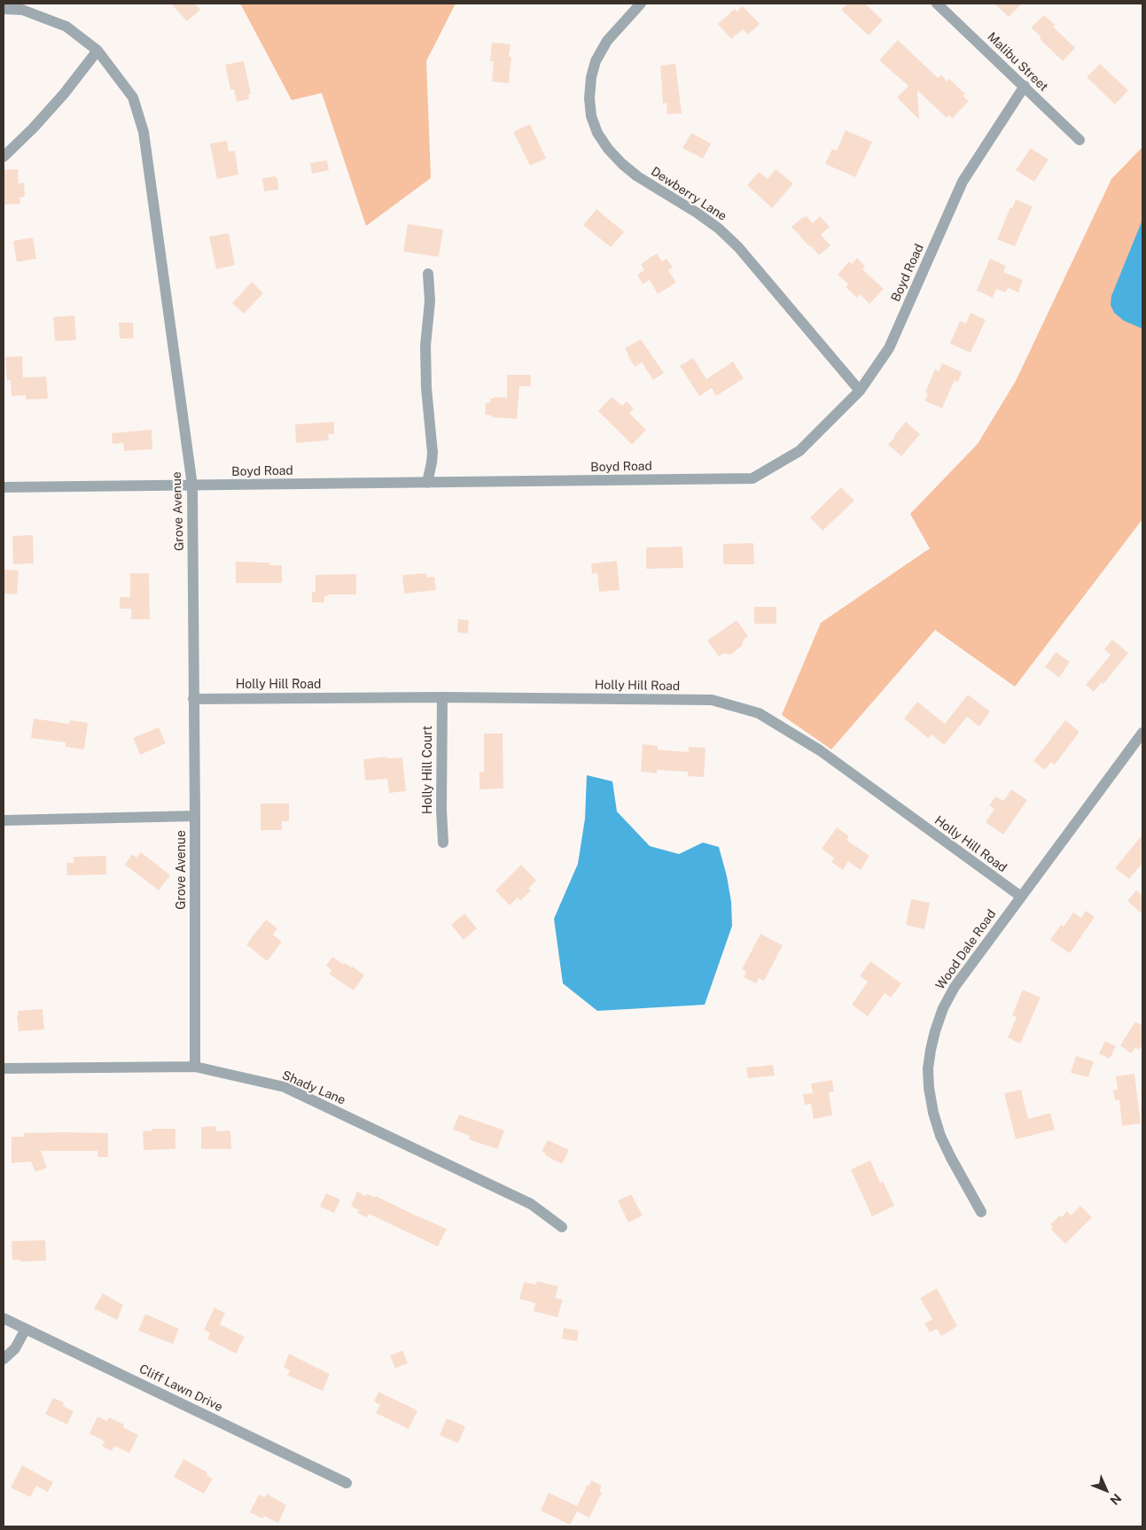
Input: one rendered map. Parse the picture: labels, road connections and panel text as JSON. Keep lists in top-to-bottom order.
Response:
{
  "streets": {
    "street": [
      "Malibu Street",
      "Dewberry Lane",
      "Boyd Road",
      "Grove Avenue",
      "Holly Hill Road",
      "Holly Hill Court",
      "Wood Dale Road",
      "Shady Lane",
      "Cliff Lawn Drive"
    ]
  },
  "crossings": [
    ["Malibu Street", "Boyd Road"],
    ["Dewberry Lane", "Boyd Road"],
    ["Boyd Road", "Grove Avenue"],
    ["Grove Avenue", "Holly Hill Road"],
    ["Grove Avenue", "Shady Lane"],
    ["Holly Hill Road", "Holly Hill Court"],
    ["Holly Hill Road", "Wood Dale Road"]
  ],
  "north": "bottom right"
}
